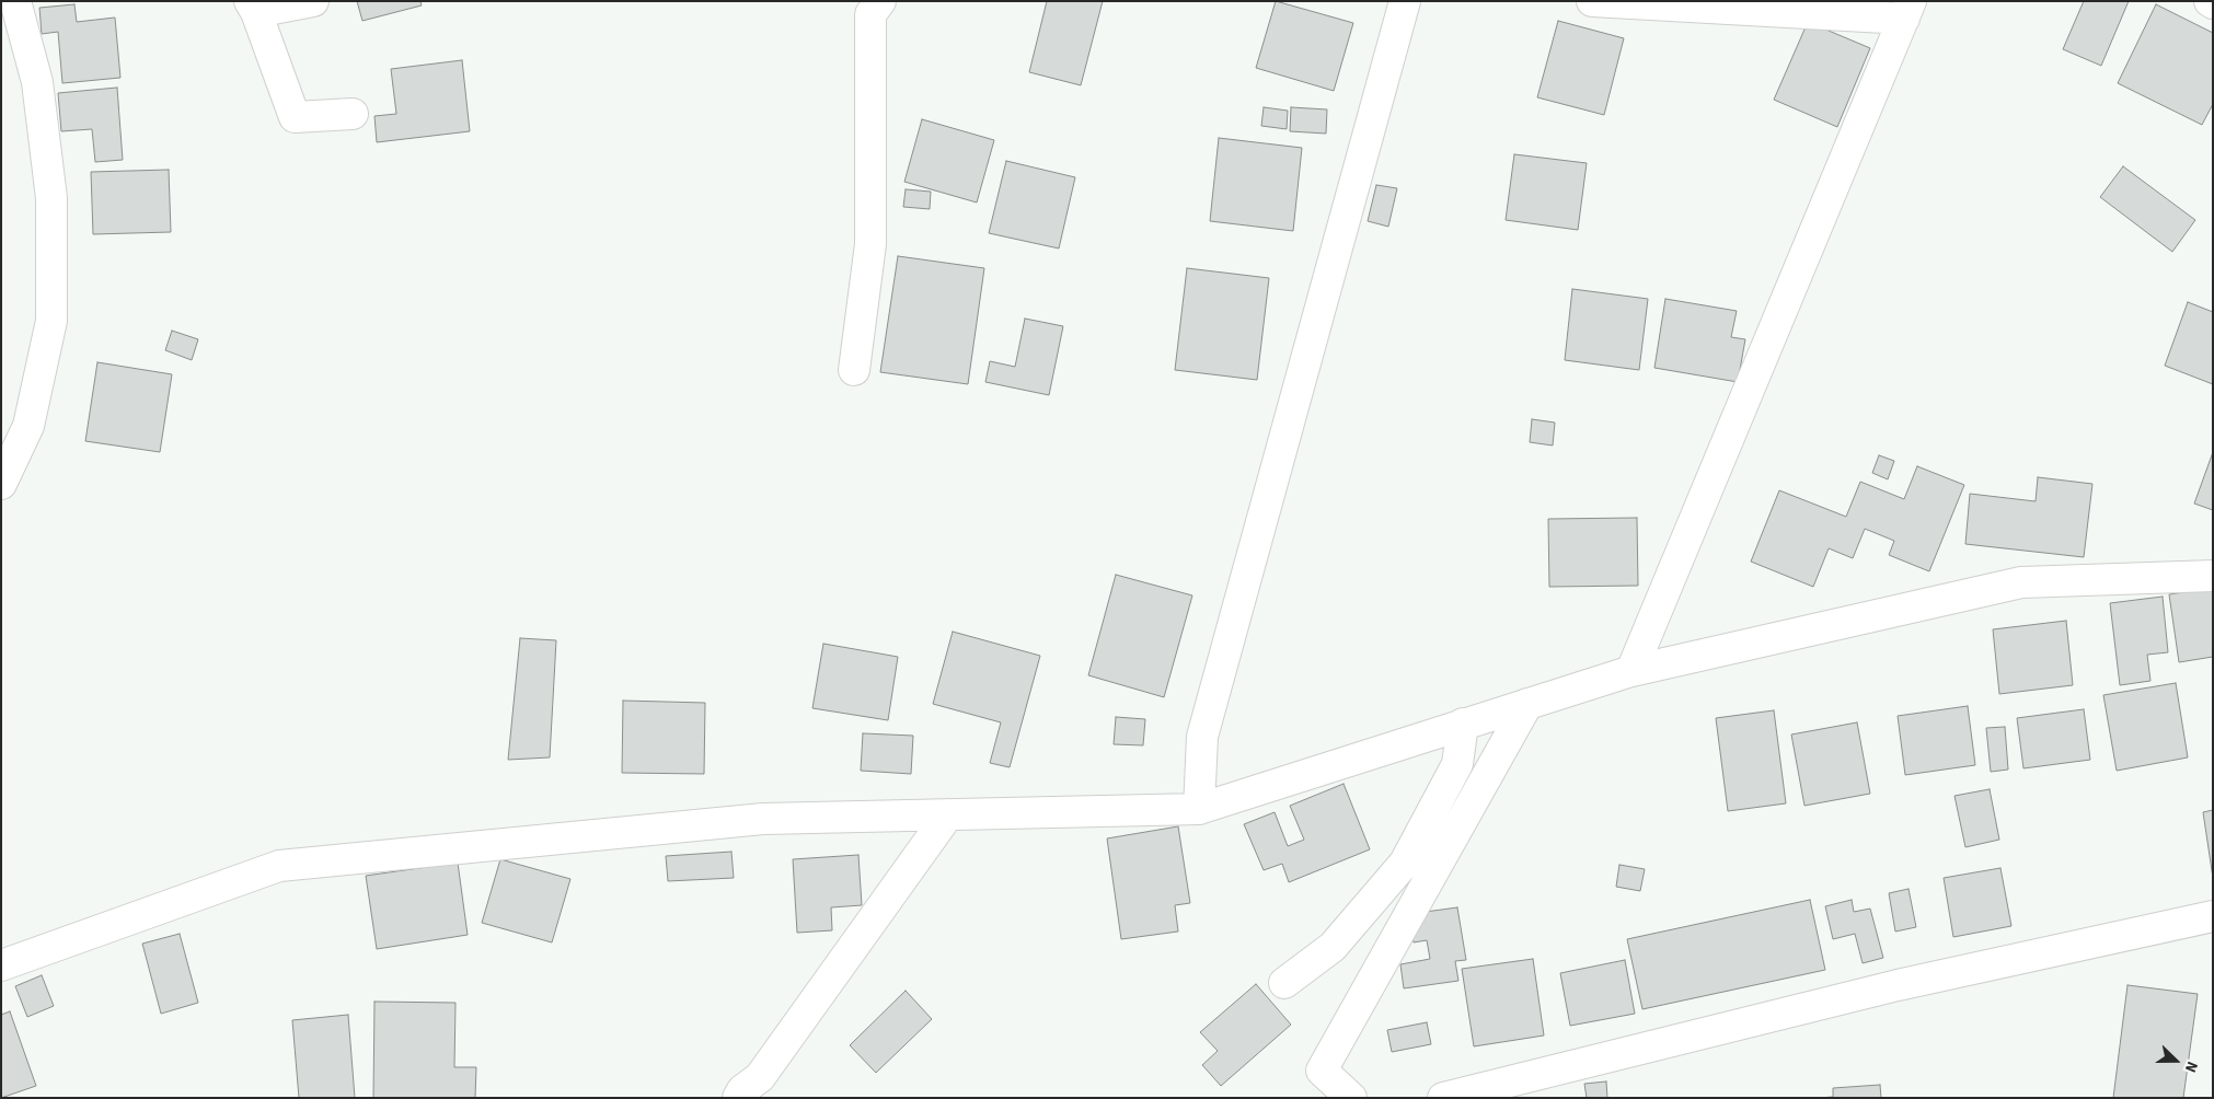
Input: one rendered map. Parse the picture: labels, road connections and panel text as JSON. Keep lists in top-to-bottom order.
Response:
{
  "north": "right"
}
